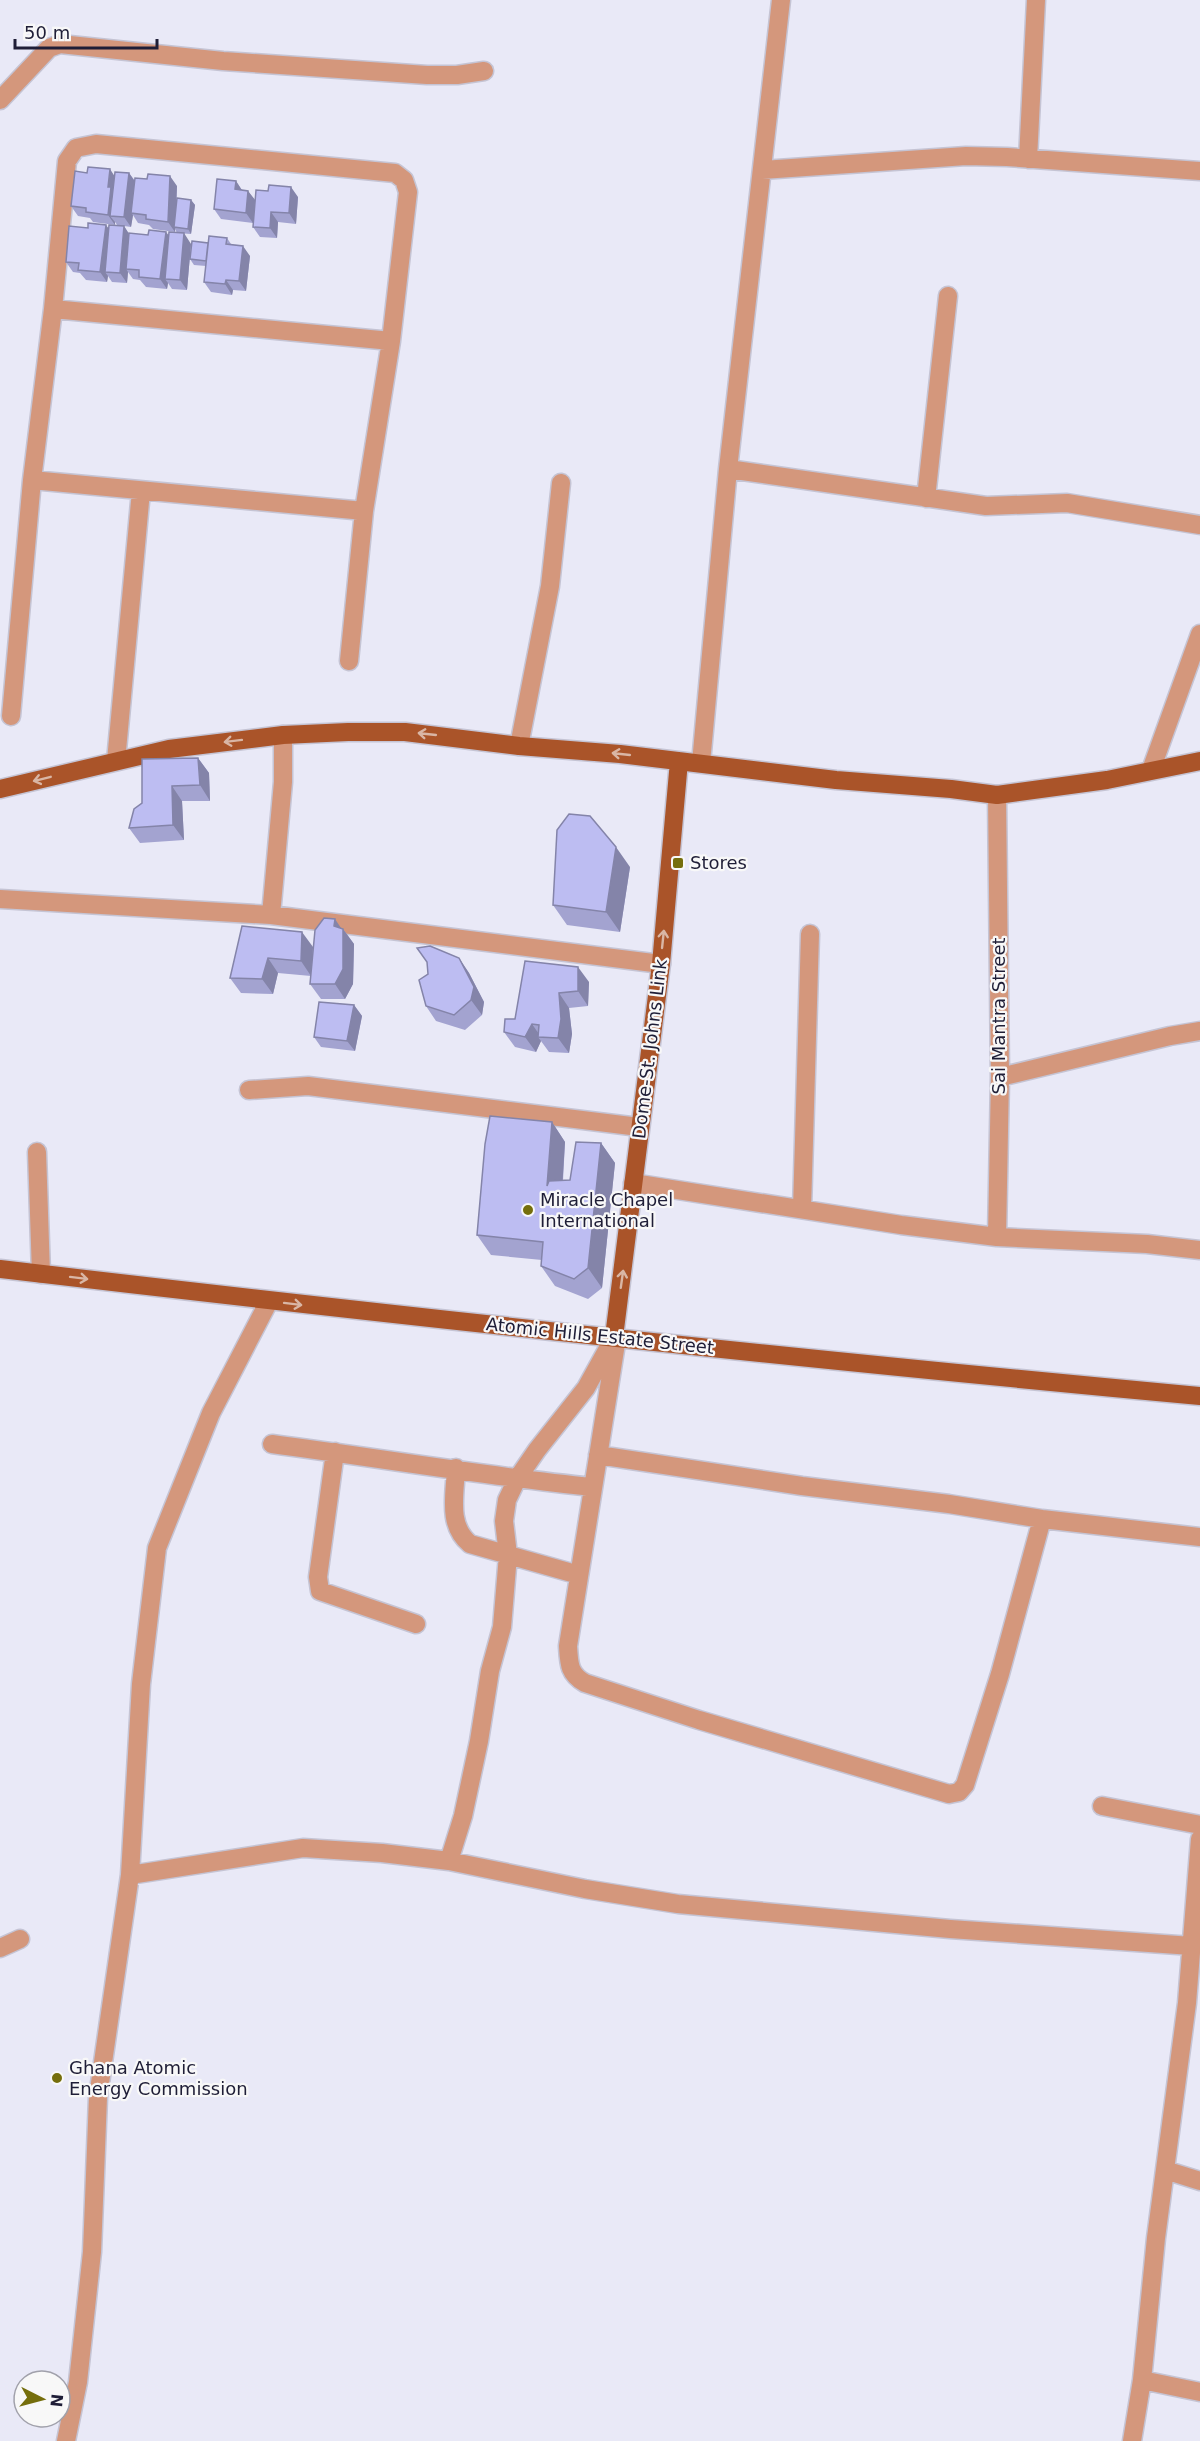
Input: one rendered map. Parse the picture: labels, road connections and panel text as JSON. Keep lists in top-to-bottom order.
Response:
{
  "streets": {
    "main road": ["Dome-St. Johns Link", "Atomic Hills Estate Street"],
    "street": ["Sai Mantra Street"]
  },
  "crossings": [
    ["Dome-St. Johns Link", "Atomic Hills Estate Street"]
  ],
  "one_way": ["Dome-St. Johns Link", "Atomic Hills Estate Street"],
  "places": {
    "transit": ["Stores"],
    "other": ["Miracle Chapel International", "Ghana Atomic Energy Commission"]
  },
  "scale_bar": "50 m",
  "north": "right"
}
